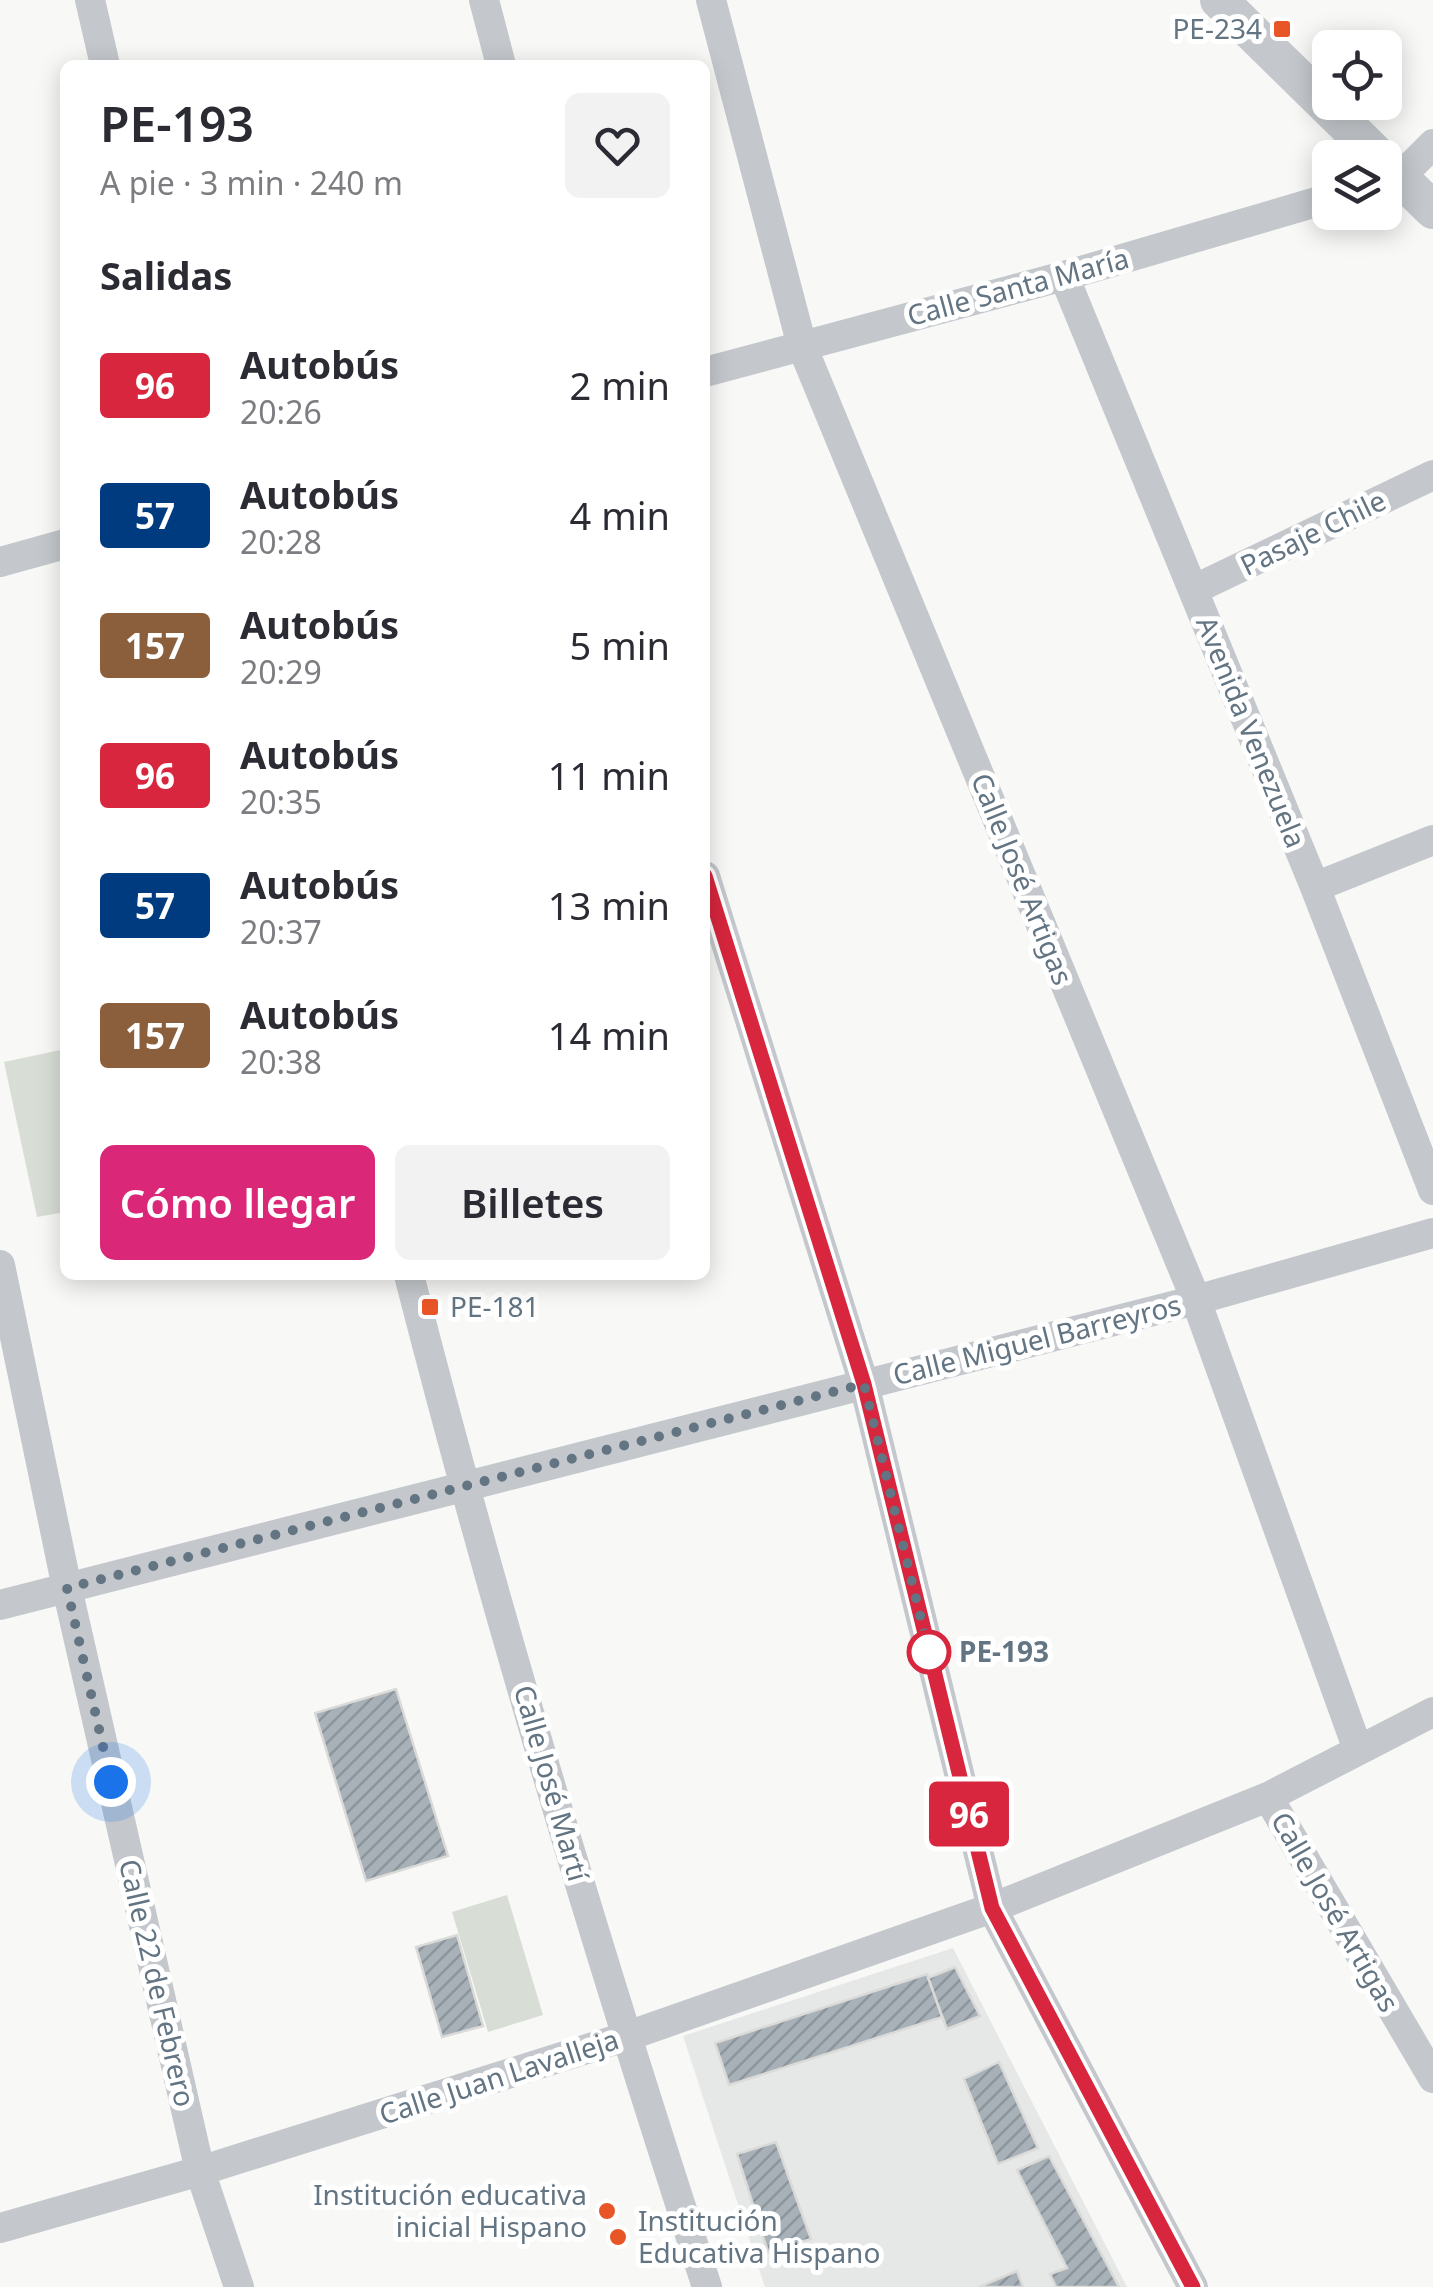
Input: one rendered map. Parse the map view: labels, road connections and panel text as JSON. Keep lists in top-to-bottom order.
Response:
{
  "streets": {
    "street": [
      "Calle Santa María",
      "Pasaje Chile",
      "Avenida Venezuela",
      "Calle José Artigas",
      "Calle Miguel Barreyros",
      "Calle José Martí",
      "Calle 22 de Febrero",
      "Calle Juan Lavalleja"
    ]
  },
  "crossings": [
    ["Calle Santa María", "Avenida Venezuela"],
    ["Calle Santa María", "Calle José Artigas"],
    ["Pasaje Chile", "Avenida Venezuela"],
    ["Calle José Artigas", "Calle Miguel Barreyros"],
    ["Calle José Artigas", "Calle Juan Lavalleja"],
    ["Calle Miguel Barreyros", "Calle José Martí"],
    ["Calle Miguel Barreyros", "Calle 22 de Febrero"],
    ["Calle José Martí", "Calle Juan Lavalleja"],
    ["Calle 22 de Febrero", "Calle Juan Lavalleja"]
  ],
  "places": {
    "transit": ["PE-234", "PE-181"],
    "other": ["PE-193", "Institución educativa inicial Hispano", "Institución Educativa Hispano"]
  },
  "lines": ["bus line 96"],
  "page": {
    "on_map": "96",
    "heading": [
      ["PE-193", "A pie · 3 min · 240 m"],
      "Salidas"
    ],
    "list": [
      {
        "mark": "96",
        "name": "Autobús",
        "note": "20:26",
        "value": "2 min"
      },
      {
        "mark": "57",
        "name": "Autobús",
        "note": "20:28",
        "value": "4 min"
      },
      {
        "mark": "157",
        "name": "Autobús",
        "note": "20:29",
        "value": "5 min"
      },
      {
        "mark": "96",
        "name": "Autobús",
        "note": "20:35",
        "value": "11 min"
      },
      {
        "mark": "57",
        "name": "Autobús",
        "note": "20:37",
        "value": "13 min"
      },
      {
        "mark": "157",
        "name": "Autobús",
        "note": "20:38",
        "value": "14 min"
      }
    ],
    "buttons": ["Cómo llegar", "Billetes"]
  }
}
